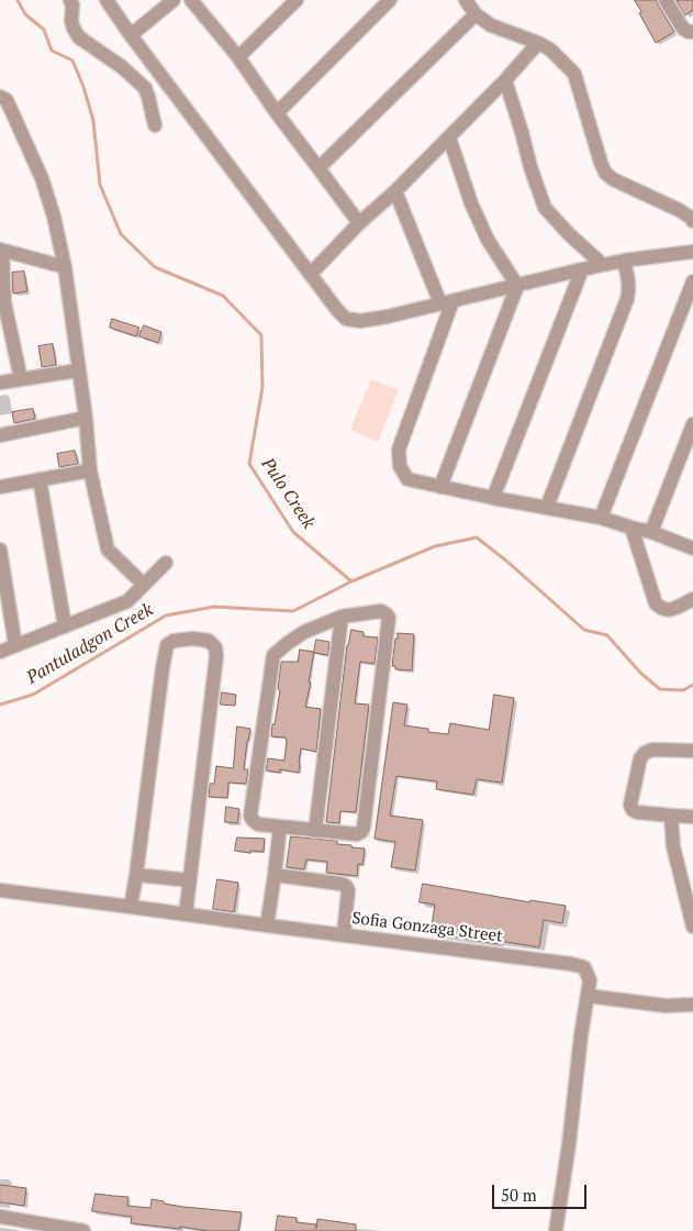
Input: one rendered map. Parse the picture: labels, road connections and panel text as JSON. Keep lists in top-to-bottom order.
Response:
{
  "streets": {
    "street": ["Sofia Gonzaga Street"]
  },
  "water": ["Pulo Creek", "Pantuladgon Creek"],
  "scale_bar": "50 m"
}
